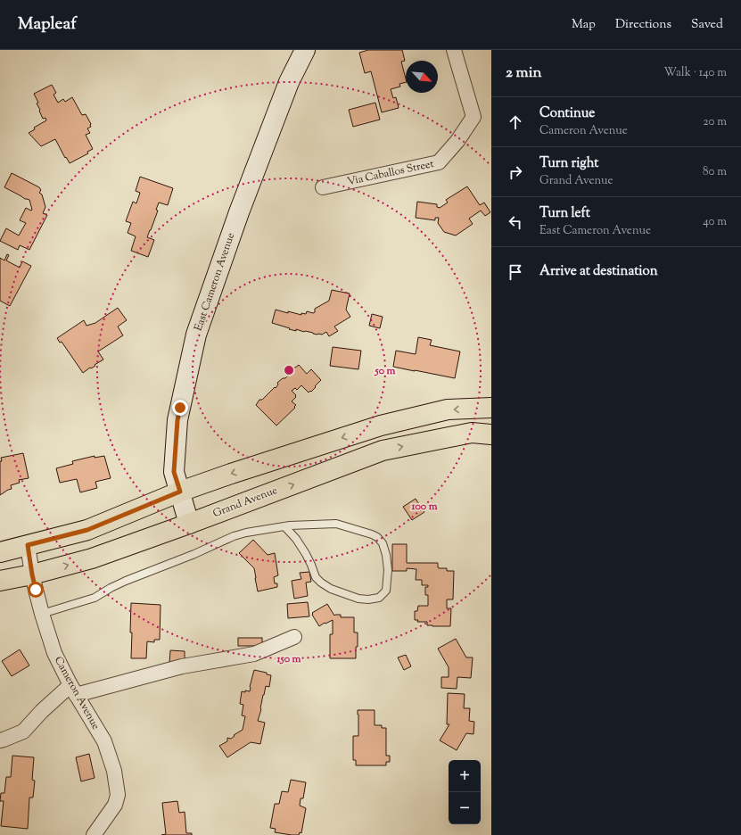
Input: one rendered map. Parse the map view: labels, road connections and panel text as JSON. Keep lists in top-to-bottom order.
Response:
{
  "streets": {
    "main road": ["East Cameron Avenue", "Grand Avenue"],
    "street": ["Via Caballos Street", "Cameron Avenue"]
  },
  "crossings": [
    ["East Cameron Avenue", "Grand Avenue"],
    ["Grand Avenue", "Cameron Avenue"]
  ],
  "north": "bottom right",
  "page": {
    "header": "Mapleaf",
    "nav": ["Map", "Directions", "Saved"],
    "heading": ["2 min", "Walk · 140 m"],
    "list": [
      ["Continue", "Cameron Avenue", "20 m"],
      ["Turn right", "Grand Avenue", "80 m"],
      ["Turn left", "East Cameron Avenue", "40 m"],
      "Arrive at destination"
    ],
    "map_buttons": ["+", "−"]
  },
  "rings": ["50 m", "100 m", "150 m"]
}
